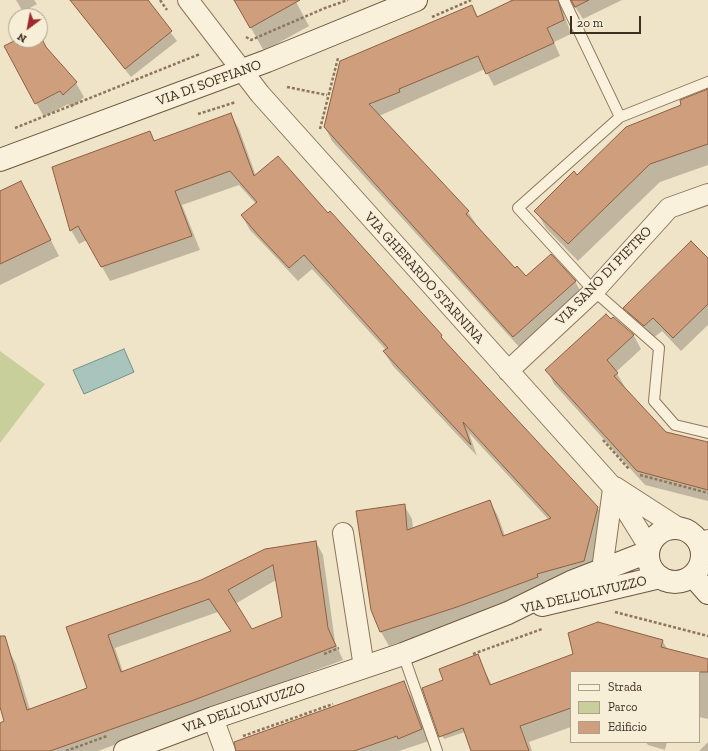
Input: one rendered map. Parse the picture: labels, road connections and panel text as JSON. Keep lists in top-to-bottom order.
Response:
{
  "streets": {
    "street": [
      "VIA DI SOFFIANO",
      "VIA SANO DI PIETRO",
      "VIA GHERARDO STARNINA",
      "VIA DELL'OLIVUZZO"
    ]
  },
  "crossings": [
    ["VIA DI SOFFIANO", "VIA GHERARDO STARNINA"],
    ["VIA SANO DI PIETRO", "VIA GHERARDO STARNINA"],
    ["VIA GHERARDO STARNINA", "VIA DELL'OLIVUZZO"]
  ],
  "legend": ["Strada", "Parco", "Edificio"],
  "scale_bar": "20 m",
  "north": "bottom left"
}
